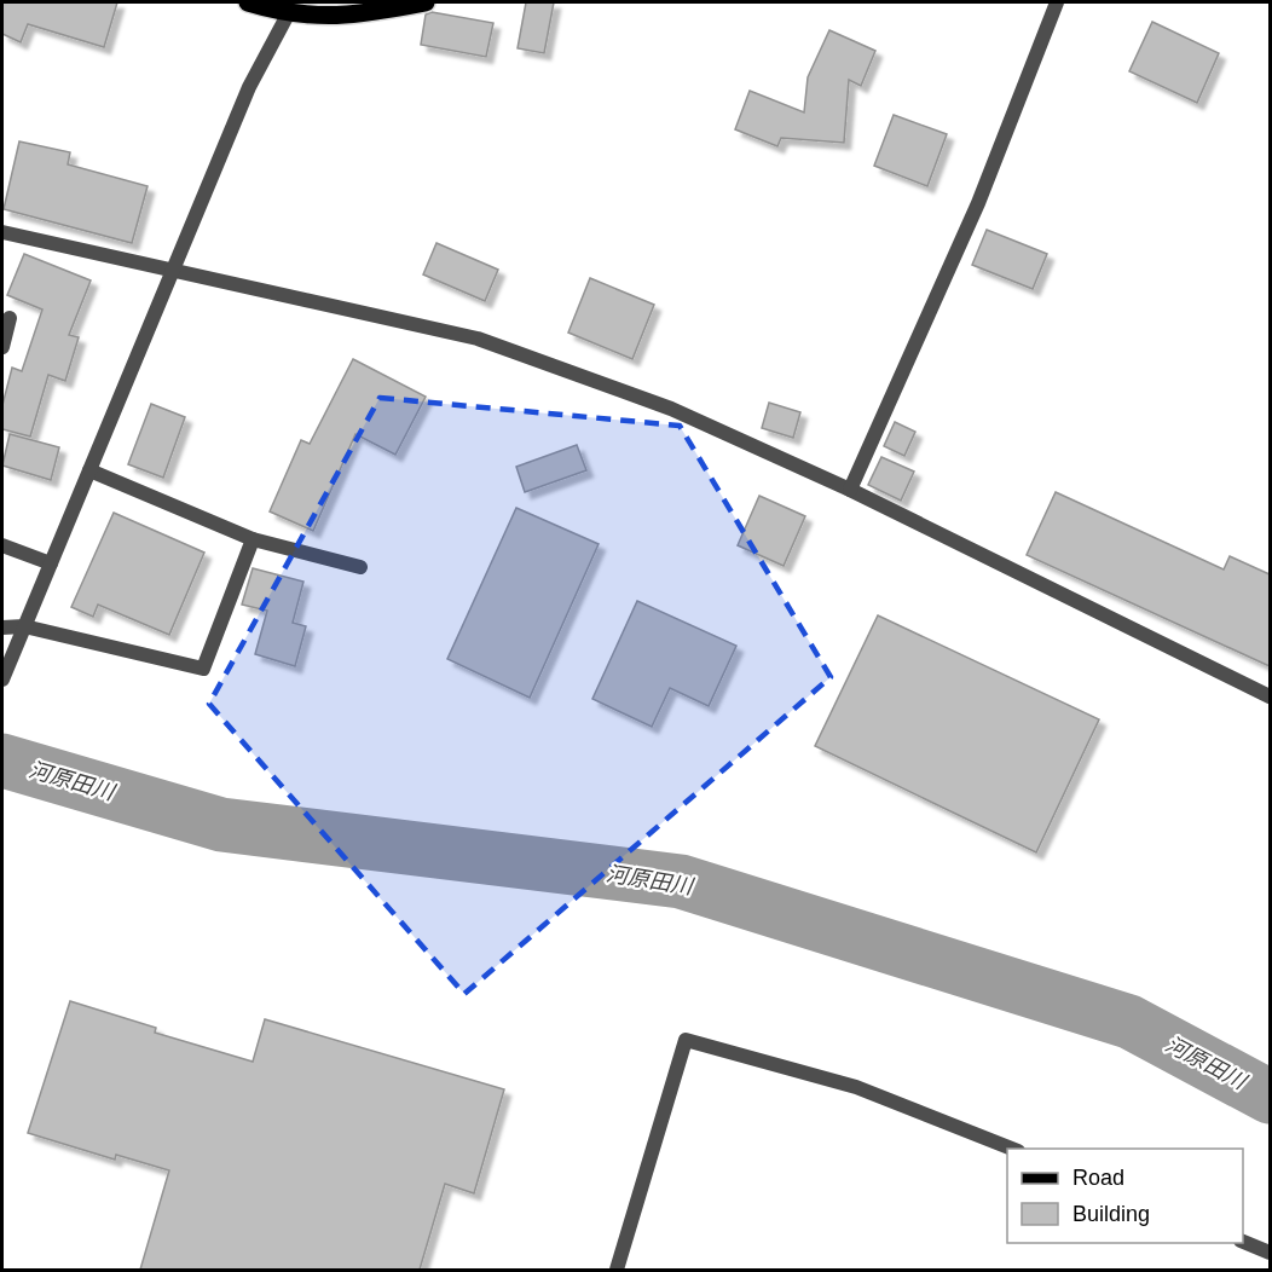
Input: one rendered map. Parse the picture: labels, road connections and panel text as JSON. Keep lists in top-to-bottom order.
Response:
{
  "water": ["河原田川"],
  "legend": ["Road", "Building"]
}
